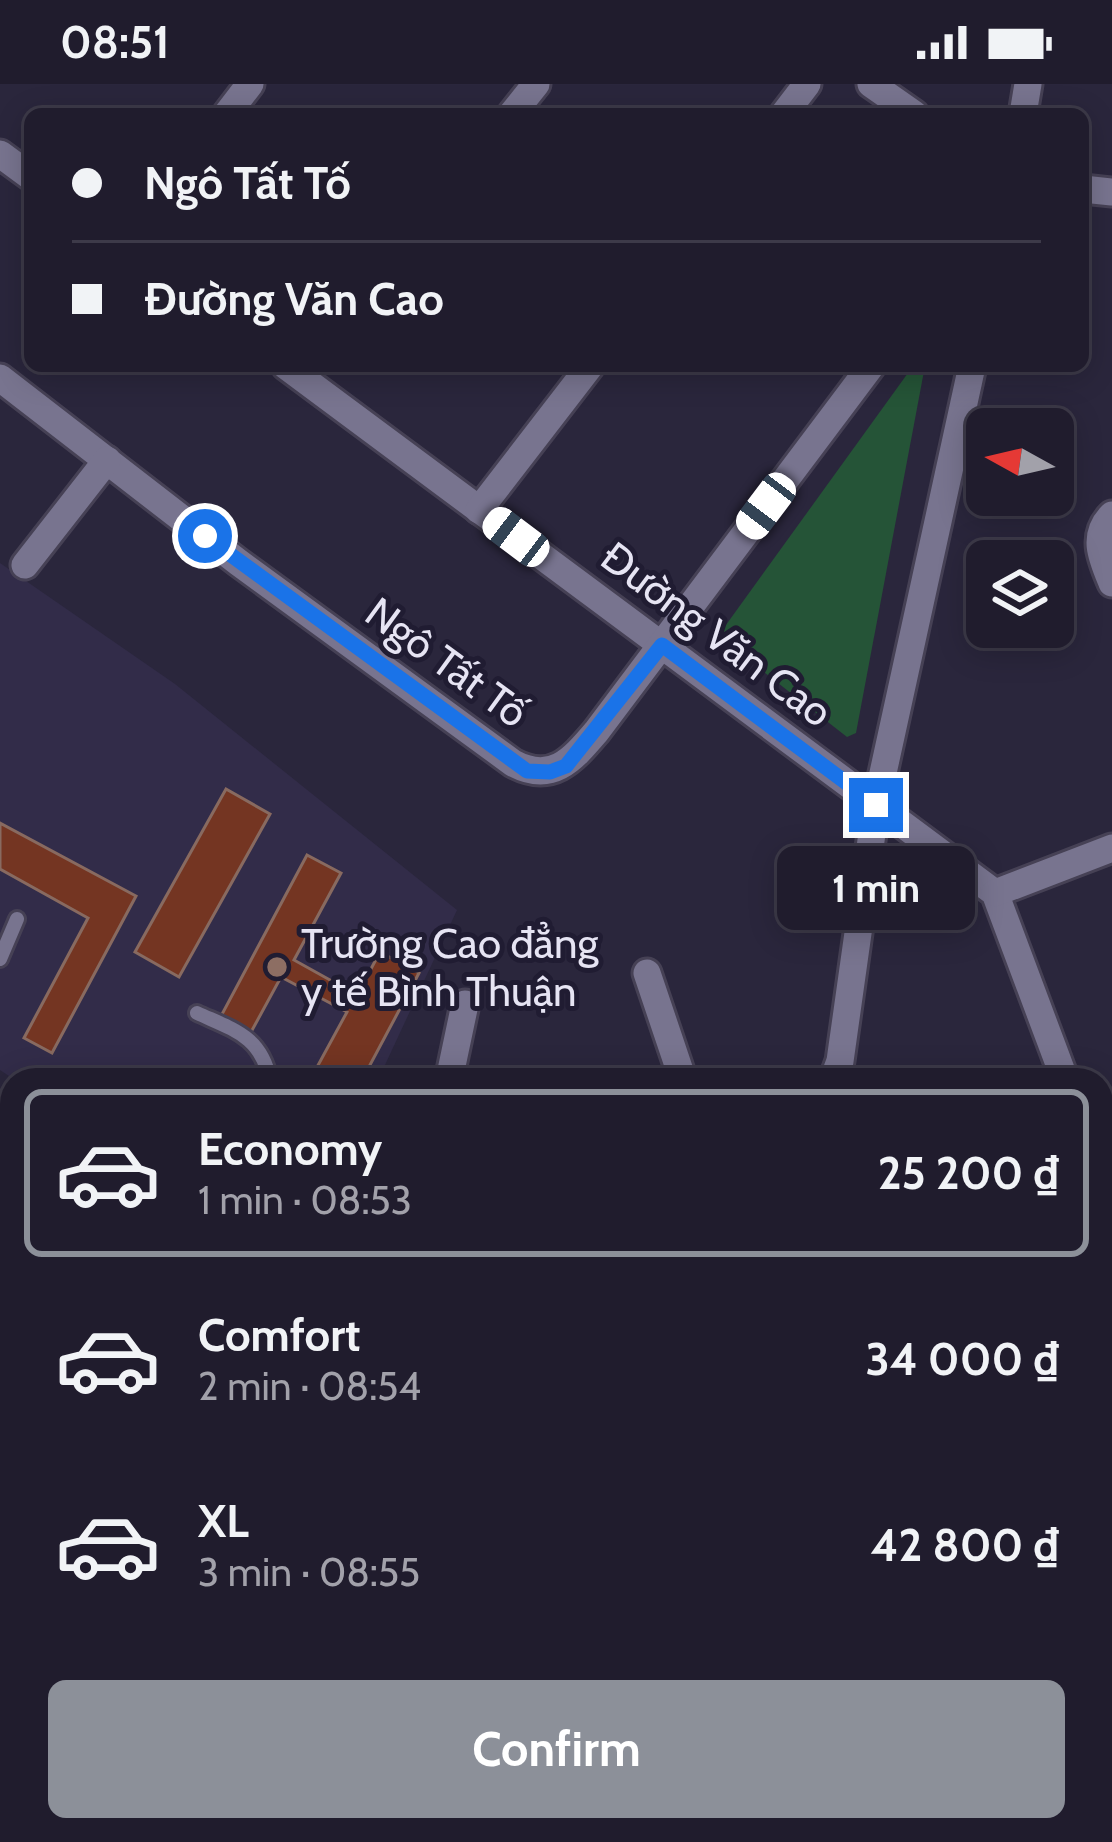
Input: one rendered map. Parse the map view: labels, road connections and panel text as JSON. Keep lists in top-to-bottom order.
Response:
{
  "streets": {
    "street": ["Đường Văn Cao", "Ngô Tất Tố"]
  },
  "crossings": [
    ["Đường Văn Cao", "Ngô Tất Tố"]
  ],
  "places": ["Trường Cao đẳng y tế Bình Thuận"],
  "north": "left",
  "page": {
    "status": "08:51",
    "banner": ["Ngô Tất Tố", "Đường Văn Cao"],
    "bubble": "1 min",
    "list": [
      {
        "name": "Economy",
        "note": "1 min · 08:53",
        "value": "25 200 ₫"
      },
      {
        "name": "Comfort",
        "note": "2 min · 08:54",
        "value": "34 000 ₫"
      },
      {
        "name": "XL",
        "note": "3 min · 08:55",
        "value": "42 800 ₫"
      }
    ],
    "buttons": "Confirm"
  }
}
